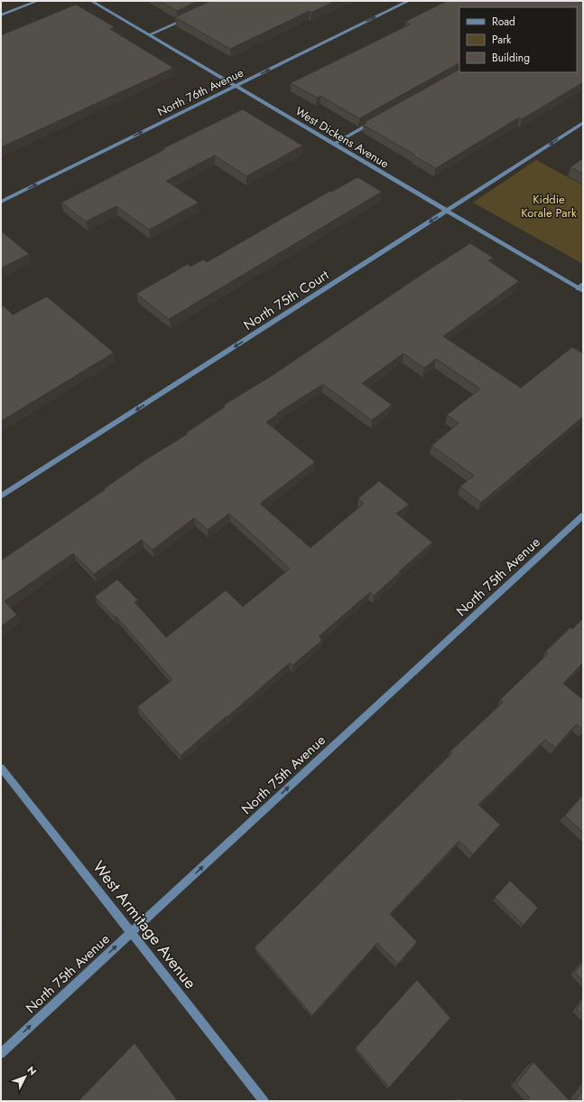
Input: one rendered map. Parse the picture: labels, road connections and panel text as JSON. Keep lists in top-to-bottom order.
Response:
{
  "streets": {
    "street": [
      "North 76th Avenue",
      "West Dickens Avenue",
      "North 75th Court",
      "North 75th Avenue",
      "West Armitage Avenue"
    ]
  },
  "crossings": [
    ["North 76th Avenue", "West Dickens Avenue"],
    ["West Dickens Avenue", "North 75th Court"],
    ["North 75th Avenue", "West Armitage Avenue"]
  ],
  "one_way": ["North 76th Avenue", "North 75th Court", "North 75th Avenue"],
  "parks": ["Kiddie Korale Park"],
  "legend": ["Road", "Park", "Building"],
  "north": "top right"
}
